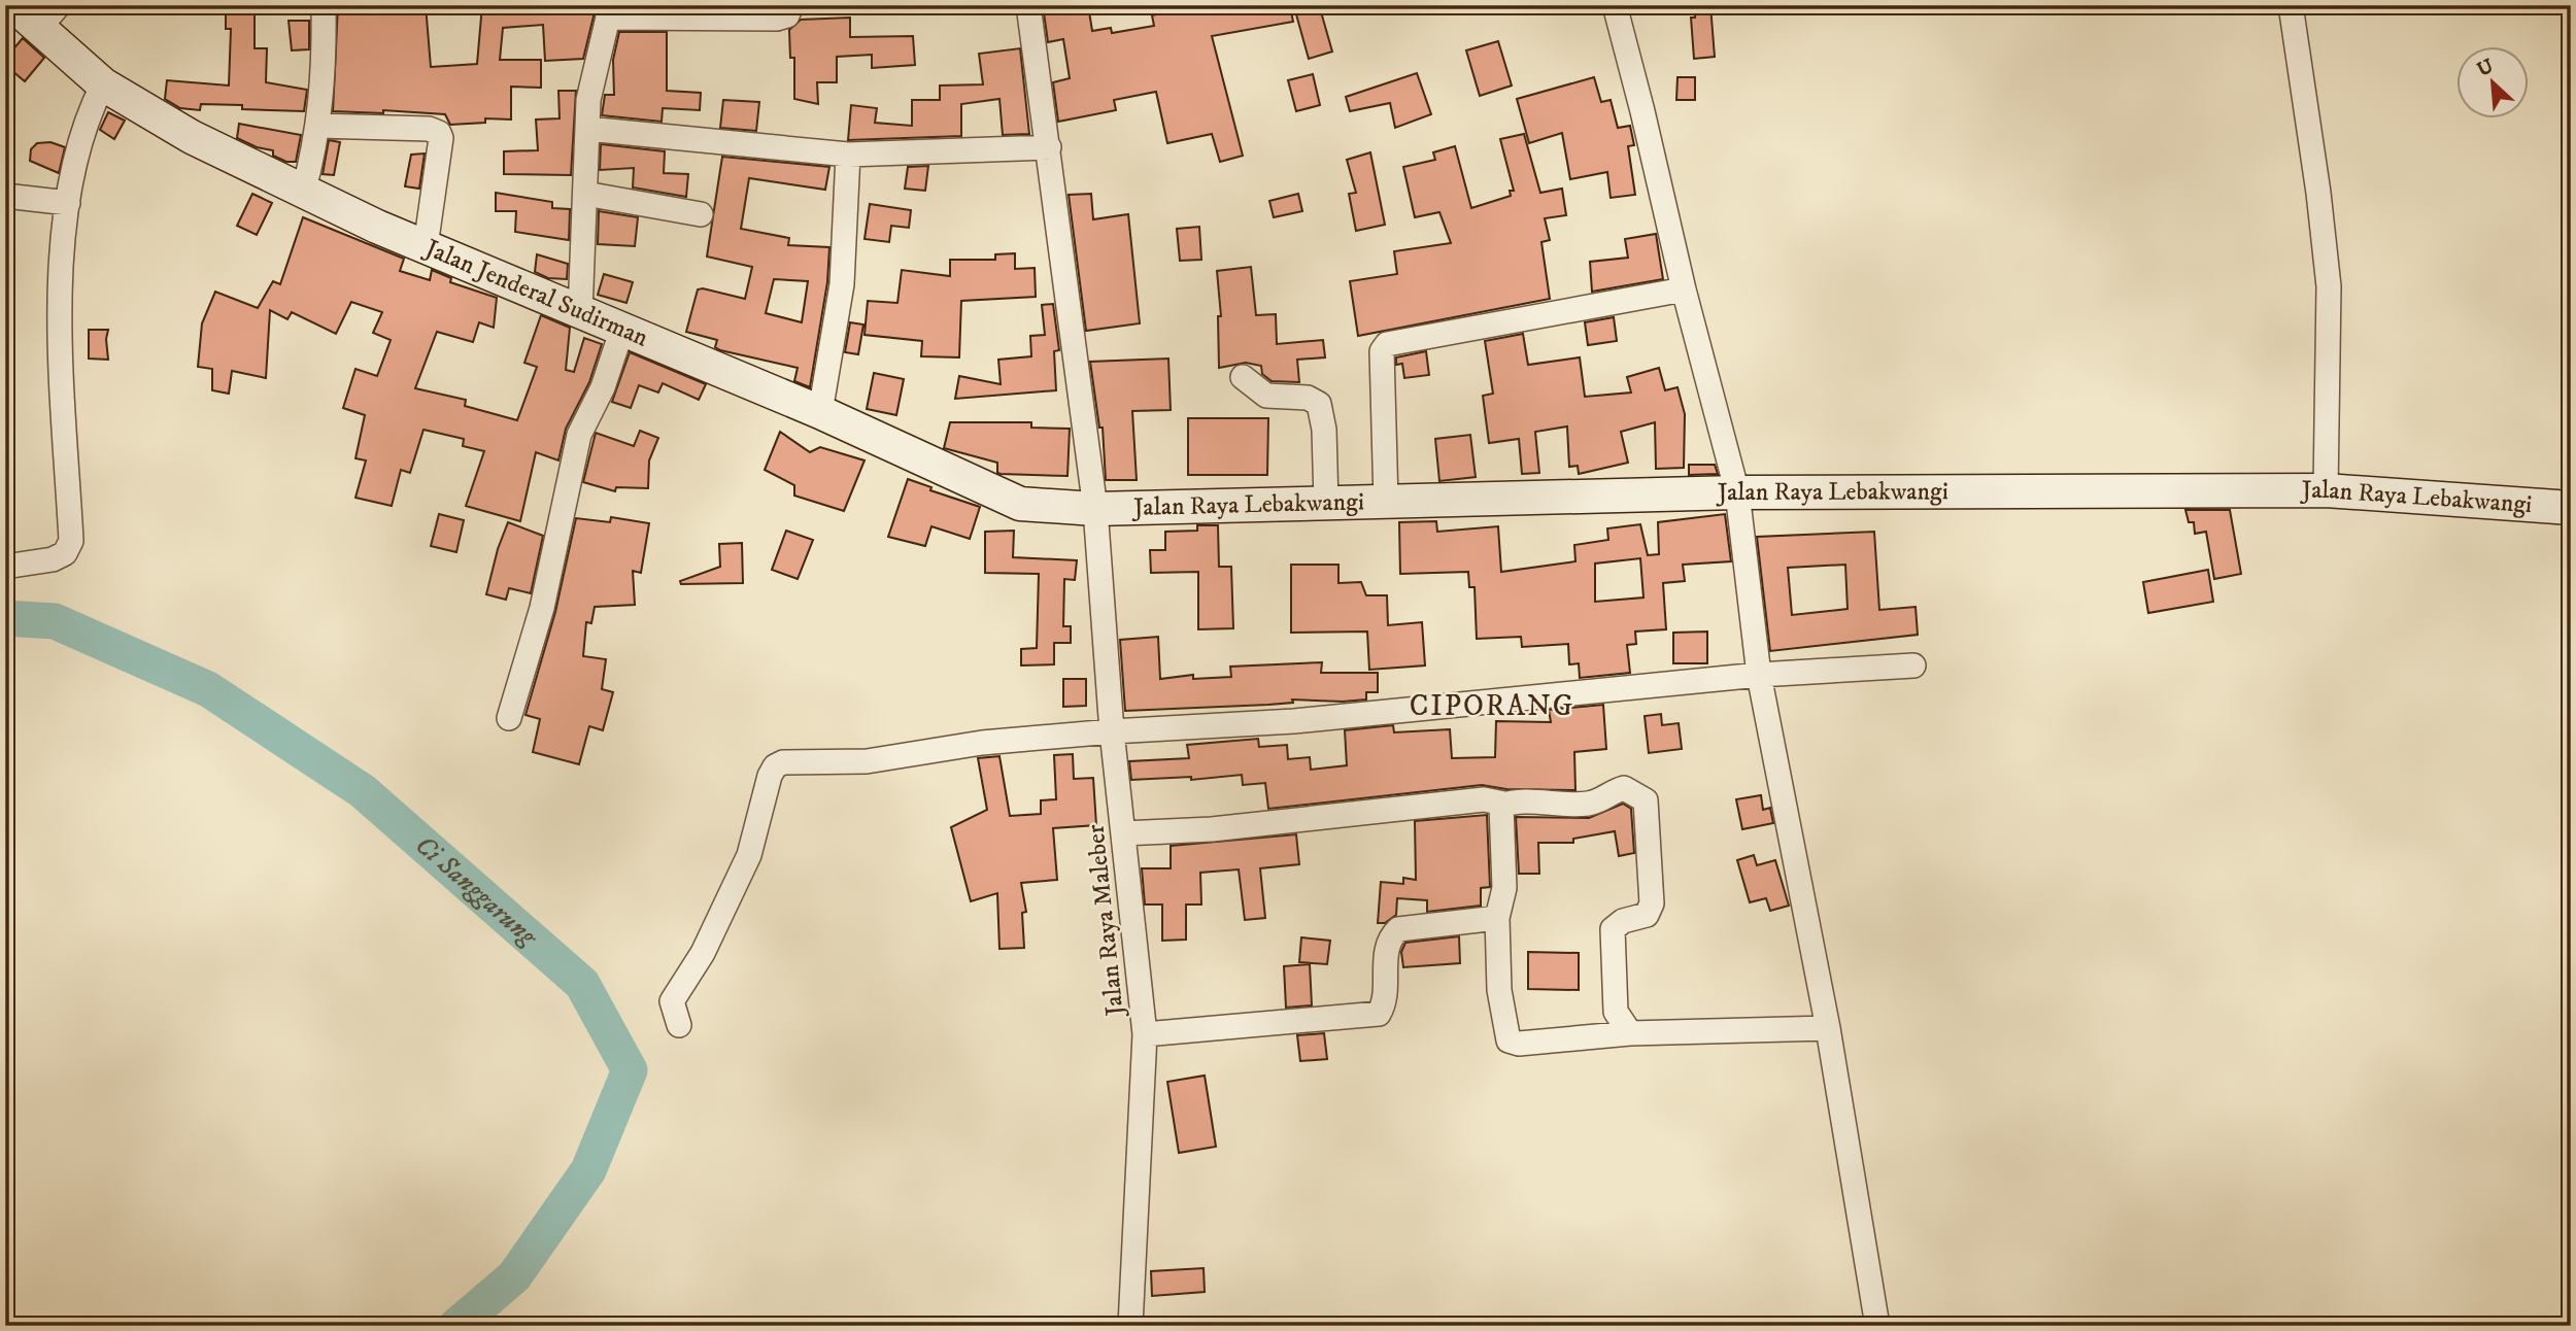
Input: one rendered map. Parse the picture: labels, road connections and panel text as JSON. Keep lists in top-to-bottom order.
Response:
{
  "streets": {
    "main road": ["Jalan Jenderal Sudirman", "Jalan Raya Lebakwangi"],
    "street": ["Jalan Raya Maleber"]
  },
  "crossings": [
    ["Jalan Jenderal Sudirman", "Jalan Raya Lebakwangi"],
    ["Jalan Jenderal Sudirman", "Jalan Raya Maleber"],
    ["Jalan Raya Lebakwangi", "Jalan Raya Maleber"]
  ],
  "districts": ["CIPORANG"],
  "water": ["Ci Sanggarung"],
  "north": "top left"
}
